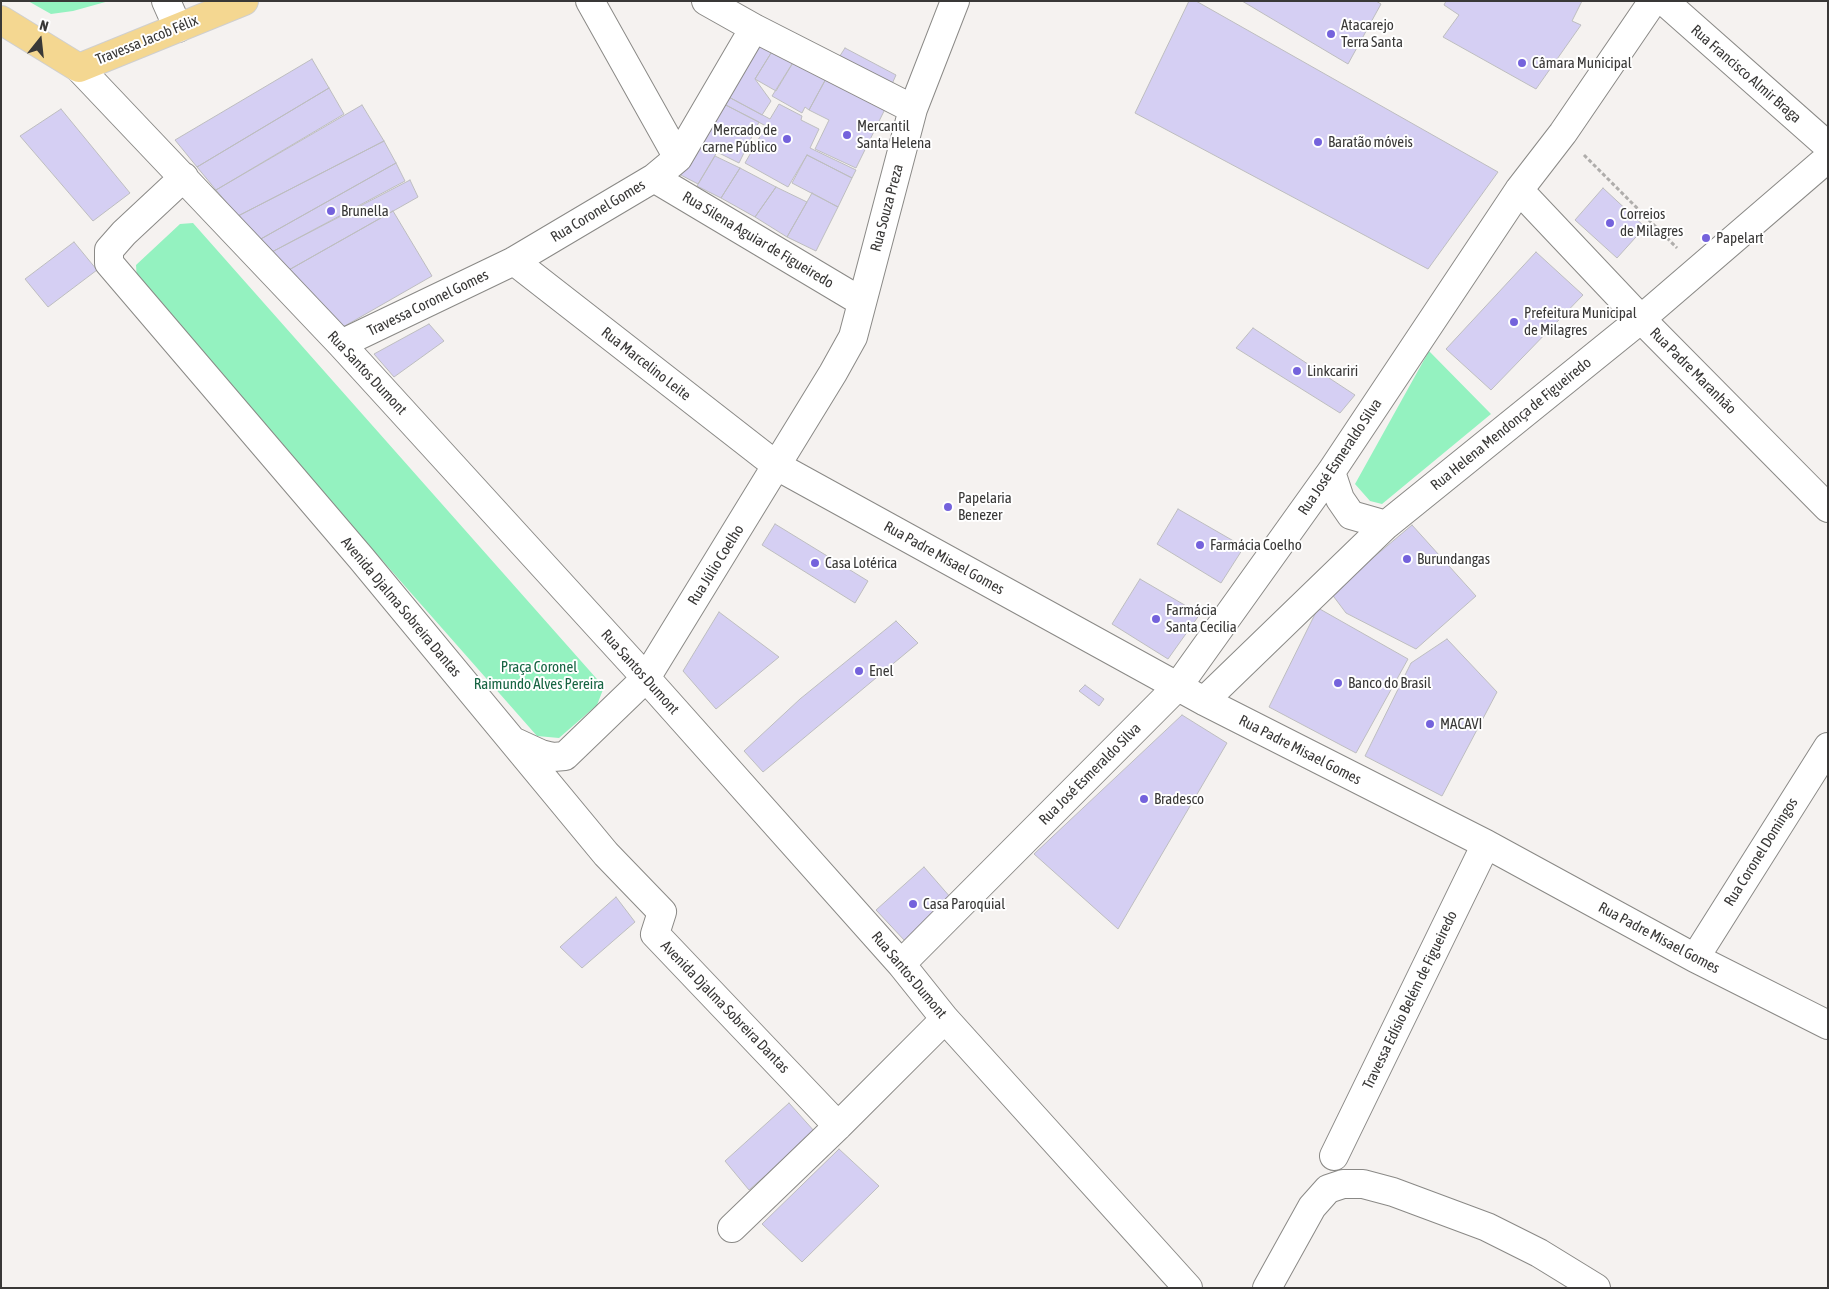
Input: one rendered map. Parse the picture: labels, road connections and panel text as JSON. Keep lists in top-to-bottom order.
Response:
{
  "streets": {
    "main road": ["Travessa Jacob Félix"],
    "street": [
      "Rua Francisco Almir Braga",
      "Rua Souza Preza",
      "Rua Coronel Gomes",
      "Rua Silena Aguiar de Figueiredo",
      "Travessa Coronel Gomes",
      "Rua Marcelino Leite",
      "Rua Padre Maranhão",
      "Rua Santos Dumont",
      "Rua Helena Mendonça de Figueiredo",
      "Rua José Esmeraldo Silva",
      "Rua Padre Misael Gomes",
      "Rua Júlio Coelho",
      "Avenida Djalma Sobreira Dantas",
      "Rua Coronel Domingos",
      "Travessa Edísio Belém de Figueiredo"
    ]
  },
  "crossings": [
    ["Travessa Jacob Félix", "Rua Santos Dumont"],
    ["Rua Souza Preza", "Rua Silena Aguiar de Figueiredo"],
    ["Rua Souza Preza", "Rua Júlio Coelho"],
    ["Rua Coronel Gomes", "Rua Silena Aguiar de Figueiredo"],
    ["Rua Coronel Gomes", "Travessa Coronel Gomes"],
    ["Rua Coronel Gomes", "Rua Marcelino Leite"],
    ["Rua Silena Aguiar de Figueiredo", "Rua Júlio Coelho"],
    ["Travessa Coronel Gomes", "Rua Marcelino Leite"],
    ["Travessa Coronel Gomes", "Rua Santos Dumont"],
    ["Rua Marcelino Leite", "Rua Padre Misael Gomes"],
    ["Rua Marcelino Leite", "Rua Júlio Coelho"],
    ["Rua Padre Maranhão", "Rua Helena Mendonça de Figueiredo"],
    ["Rua Padre Maranhão", "Rua José Esmeraldo Silva"],
    ["Rua Santos Dumont", "Rua José Esmeraldo Silva"],
    ["Rua Santos Dumont", "Rua Júlio Coelho"],
    ["Rua Santos Dumont", "Avenida Djalma Sobreira Dantas"],
    ["Rua Helena Mendonça de Figueiredo", "Rua Padre Misael Gomes"],
    ["Rua José Esmeraldo Silva", "Rua Padre Misael Gomes"],
    ["Rua Padre Misael Gomes", "Rua Júlio Coelho"],
    ["Rua Padre Misael Gomes", "Rua Coronel Domingos"],
    ["Rua Padre Misael Gomes", "Travessa Edísio Belém de Figueiredo"],
    ["Rua Júlio Coelho", "Avenida Djalma Sobreira Dantas"]
  ],
  "parks": ["Praça Coronel Raimundo Alves Pereira"],
  "places": [
    "Atacarejo Terra Santa",
    "Câmara Municipal",
    "Mercantil Santa Helena",
    "Mercado de carne Público",
    "Baratão móveis",
    "Brunella",
    "Correios de Milagres",
    "Papelart",
    "Prefeitura Municipal de Milagres",
    "Linkcariri",
    "Papelaria Benezer",
    "Farmácia Coelho",
    "Burundangas",
    "Casa Lotérica",
    "Farmácia Santa Cecilia",
    "Enel",
    "Banco do Brasil",
    "MACAVI",
    "Bradesco",
    "Casa Paroquial"
  ],
  "north": "top"
}
